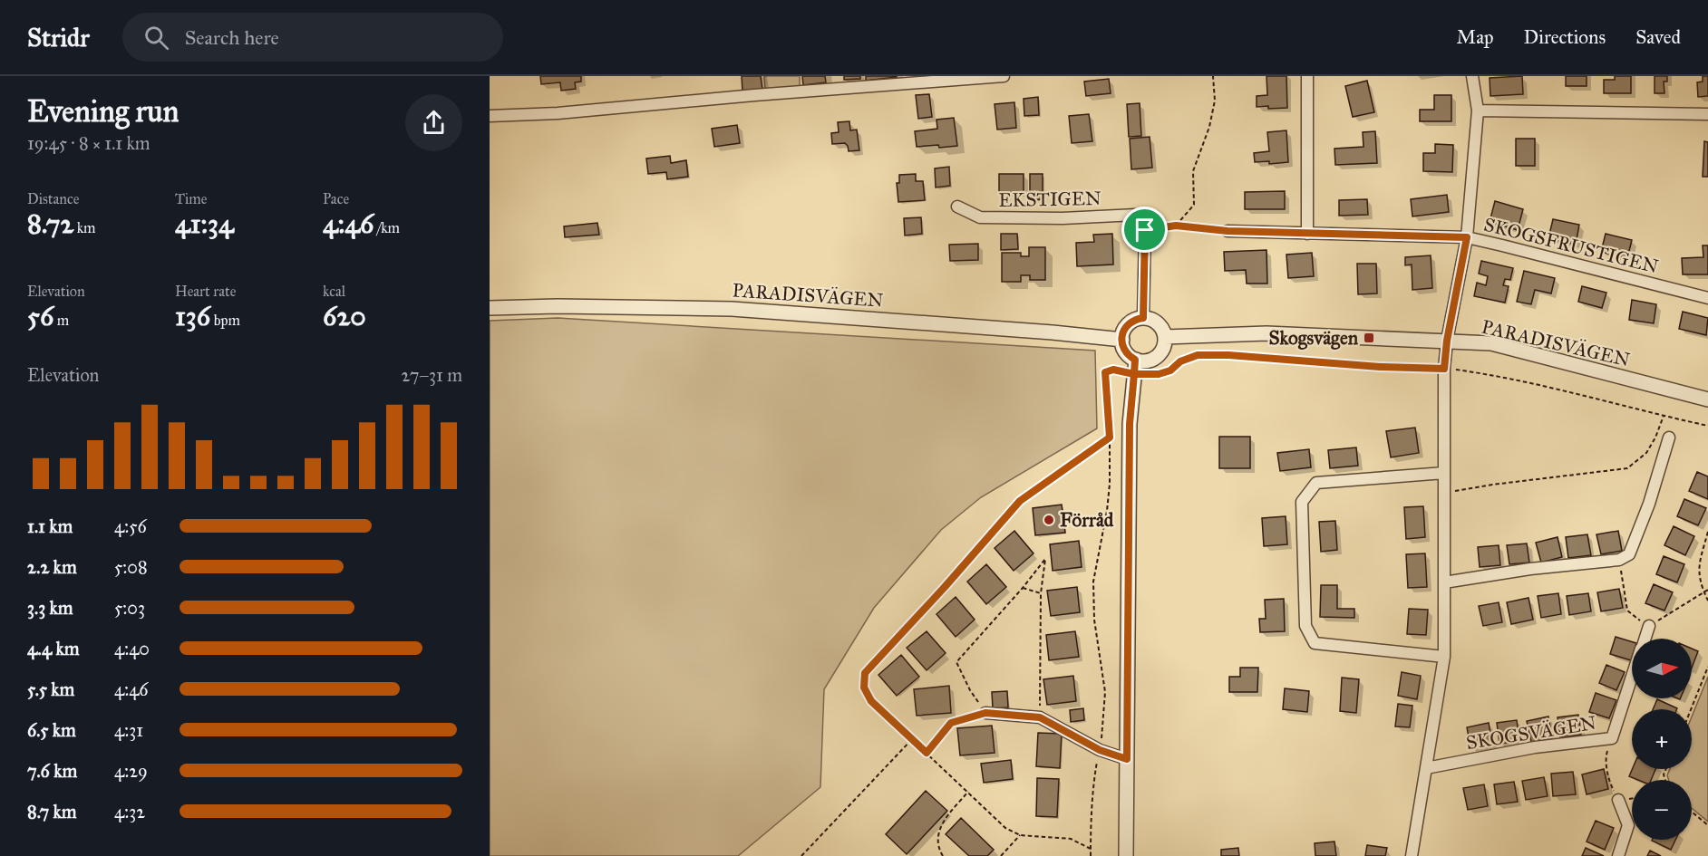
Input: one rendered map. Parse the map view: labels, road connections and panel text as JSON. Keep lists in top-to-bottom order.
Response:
{
  "streets": {
    "street": [
      "EKSTIGEN",
      "SKOGSFRUSTIGEN",
      "PARADISVÄGEN",
      "SKOGSVÄGEN"
    ]
  },
  "places": {
    "transit": ["Skogsvägen"],
    "other": ["Förråd"]
  },
  "north": "right",
  "page": {
    "header": "Stridr",
    "search": "Search here",
    "nav": ["Map", "Directions", "Saved"],
    "heading": ["Evening run", "19:45 · 8 × 1.1 km"],
    "stats": [
      ["Distance", "8.72 km"],
      ["Time", "41:34"],
      ["Pace", "4:46 /km"],
      ["Elevation", "56 m"],
      ["Heart rate", "136 bpm"],
      ["kcal", "620"]
    ],
    "chart": ["Elevation", "27–31 m"],
    "list": [
      {
        "name": "1.1 km",
        "note": "4:56"
      },
      {
        "name": "2.2 km",
        "note": "5:08"
      },
      {
        "name": "3.3 km",
        "note": "5:03"
      },
      {
        "name": "4.4 km",
        "note": "4:40"
      },
      {
        "name": "5.5 km",
        "note": "4:46"
      },
      {
        "name": "6.5 km",
        "note": "4:31"
      },
      {
        "name": "7.6 km",
        "note": "4:29"
      },
      {
        "name": "8.7 km",
        "note": "4:32"
      }
    ],
    "map_buttons": ["+", "−"]
  }
}
